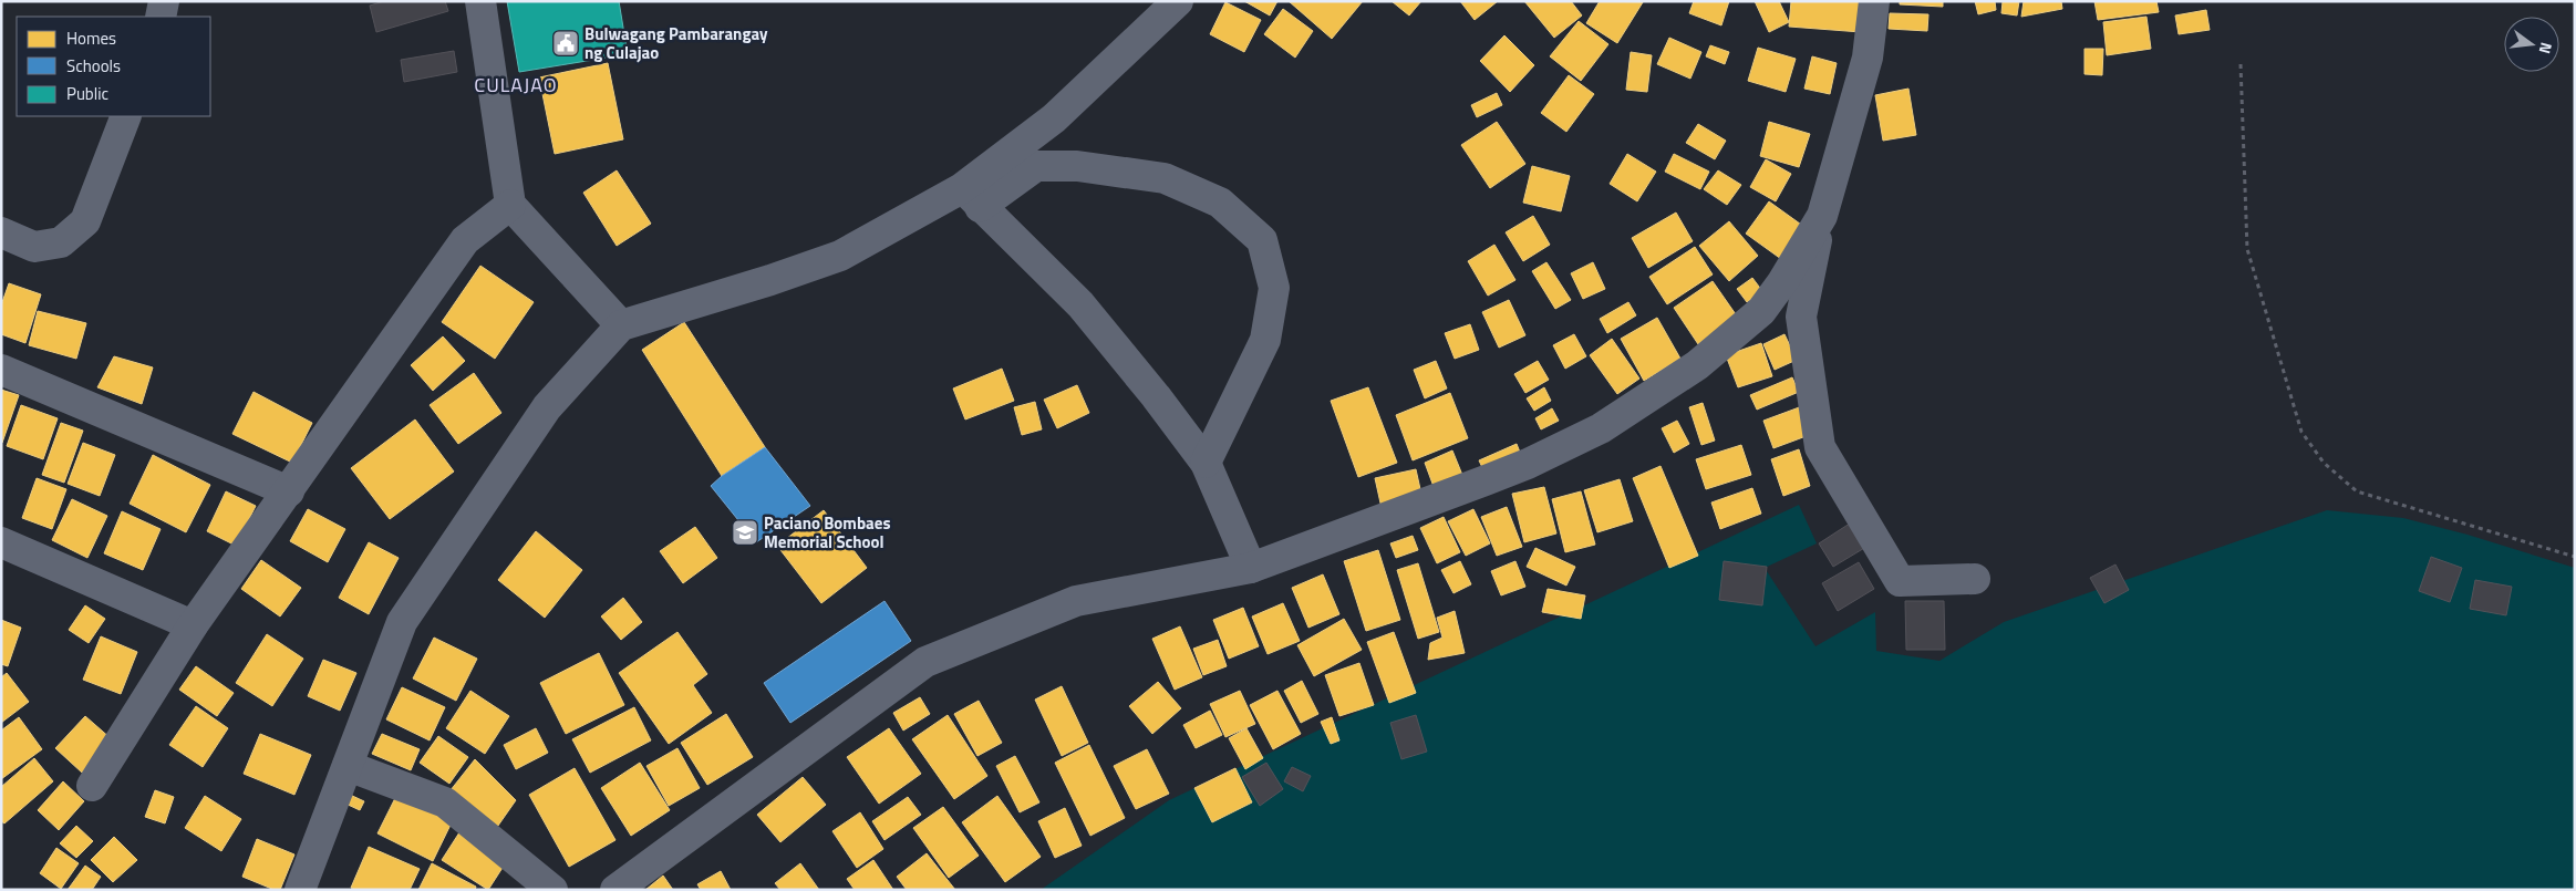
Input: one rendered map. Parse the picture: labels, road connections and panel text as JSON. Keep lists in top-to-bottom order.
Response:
{
  "districts": ["CULAJAO"],
  "places": {
    "public building": ["Bulwagang Pambarangay ng Culajao"],
    "school or university": ["Paciano Bombaes Memorial School"]
  },
  "legend": ["Homes", "Schools", "Public"],
  "north": "right"
}
